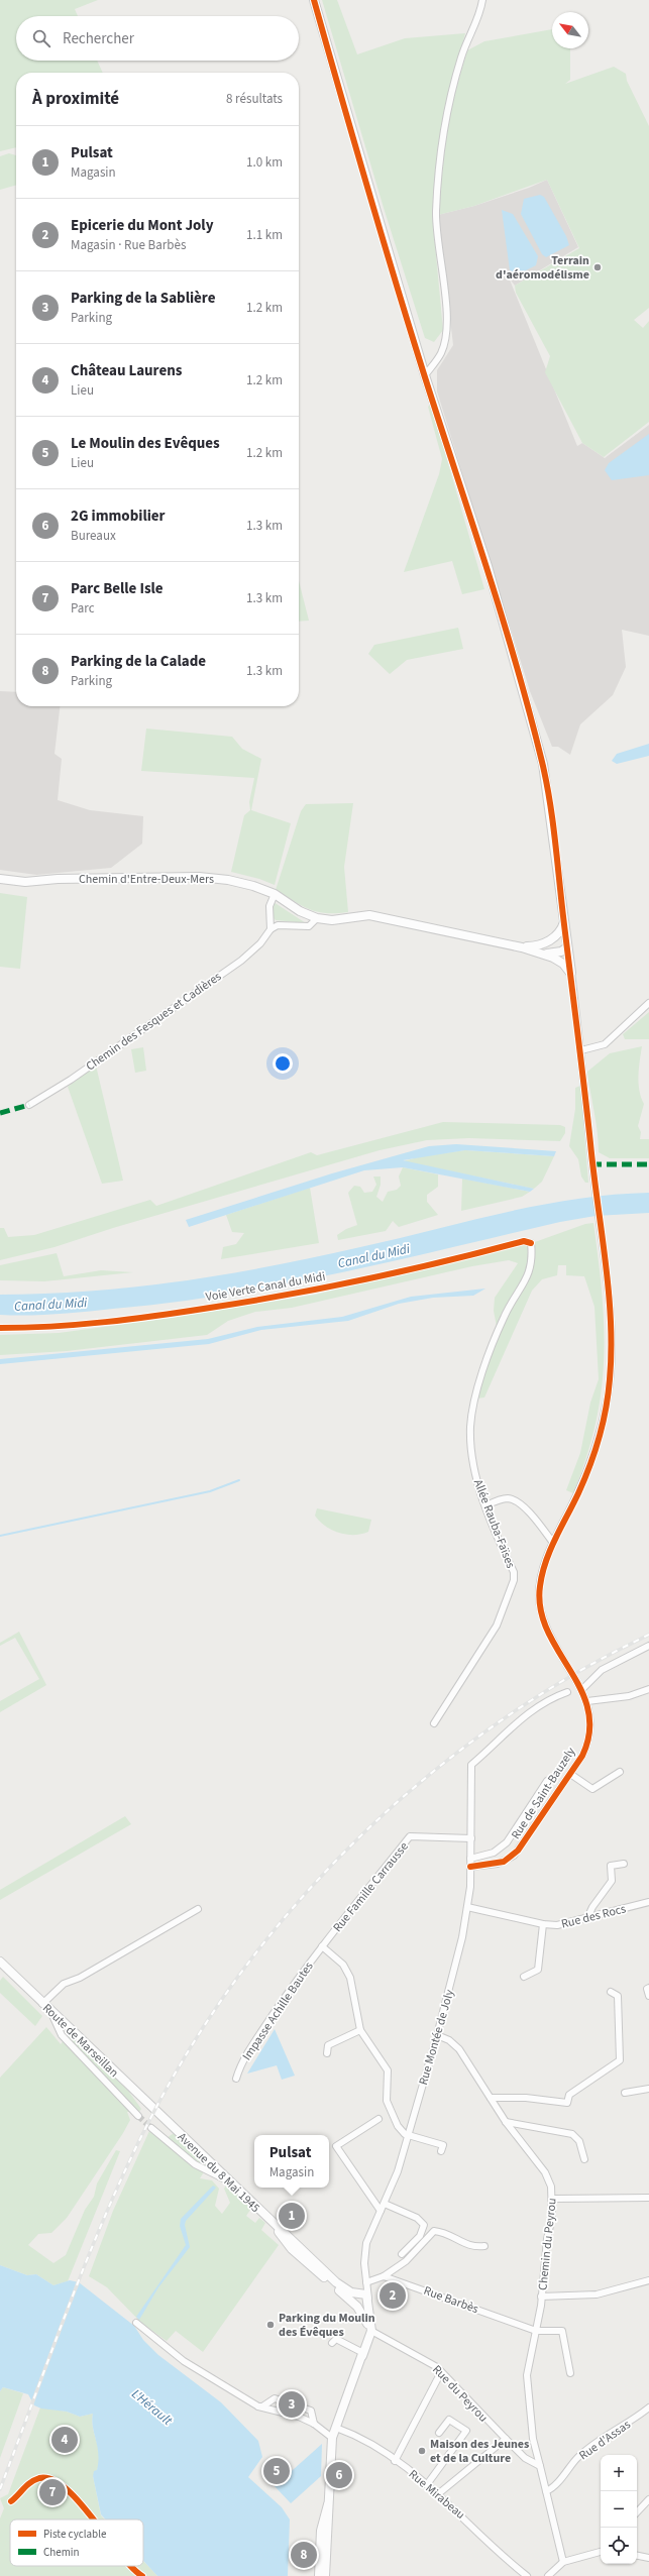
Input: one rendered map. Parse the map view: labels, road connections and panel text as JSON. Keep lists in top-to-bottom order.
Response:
{
  "streets": {
    "street": [
      "Chemin d'Entre-Deux-Mers",
      "Chemin des Fesques et Cadières",
      "Allée Rauba-Faïses",
      "Rue de Saint-Bauzely",
      "Rue Famille Carrausse",
      "Rue des Rocs",
      "Impasse Achille Bautes",
      "Rue Montée de Joly",
      "Route de Marseillan",
      "Avenue du 8 Mai 1945",
      "Chemin du Peyrou",
      "Rue Barbès",
      "Rue du Peyrou",
      "Rue d'Assas",
      "Rue Mirabeau"
    ],
    "cycle path": ["Voie Verte Canal du Midi"]
  },
  "crossings": [
    ["Rue de Saint-Bauzely", "Rue Montée de Joly"],
    ["Rue Famille Carrausse", "Impasse Achille Bautes"],
    ["Rue Famille Carrausse", "Rue Montée de Joly"],
    ["Rue des Rocs", "Rue Montée de Joly"],
    ["Rue Montée de Joly", "Avenue du 8 Mai 1945"],
    ["Rue Montée de Joly", "Chemin du Peyrou"],
    ["Route de Marseillan", "Avenue du 8 Mai 1945"],
    ["Avenue du 8 Mai 1945", "Rue du Peyrou"],
    ["Avenue du 8 Mai 1945", "Rue Mirabeau"],
    ["Chemin du Peyrou", "Rue Barbès"],
    ["Chemin du Peyrou", "Rue du Peyrou"]
  ],
  "water": ["Canal du Midi", "L'Hérault"],
  "places": ["Terrain d'aéromodélisme", "Parking du Moulin des Évêques", "Maison des Jeunes et de la Culture"],
  "legend": ["Piste cyclable", "Chemin"],
  "north": "top left",
  "page": {
    "search": "Rechercher",
    "heading": ["À proximité", "8 résultats"],
    "list": [
      {
        "mark": "1",
        "name": "Pulsat",
        "note": "Magasin",
        "value": "1.0 km"
      },
      {
        "mark": "2",
        "name": "Epicerie du Mont Joly",
        "note": "Magasin · Rue Barbès",
        "value": "1.1 km"
      },
      {
        "mark": "3",
        "name": "Parking de la Sablière",
        "note": "Parking",
        "value": "1.2 km"
      },
      {
        "mark": "4",
        "name": "Château Laurens",
        "note": "Lieu",
        "value": "1.2 km"
      },
      {
        "mark": "5",
        "name": "Le Moulin des Evêques",
        "note": "Lieu",
        "value": "1.2 km"
      },
      {
        "mark": "6",
        "name": "2G immobilier",
        "note": "Bureaux",
        "value": "1.3 km"
      },
      {
        "mark": "7",
        "name": "Parc Belle Isle",
        "note": "Parc",
        "value": "1.3 km"
      },
      {
        "mark": "8",
        "name": "Parking de la Calade",
        "note": "Parking",
        "value": "1.3 km"
      }
    ],
    "popup": ["Pulsat", "Magasin"],
    "pins": [
      "1",
      "2",
      "3",
      "4",
      "5",
      "6",
      "7",
      "8"
    ],
    "map_buttons": ["+", "−"]
  }
}
